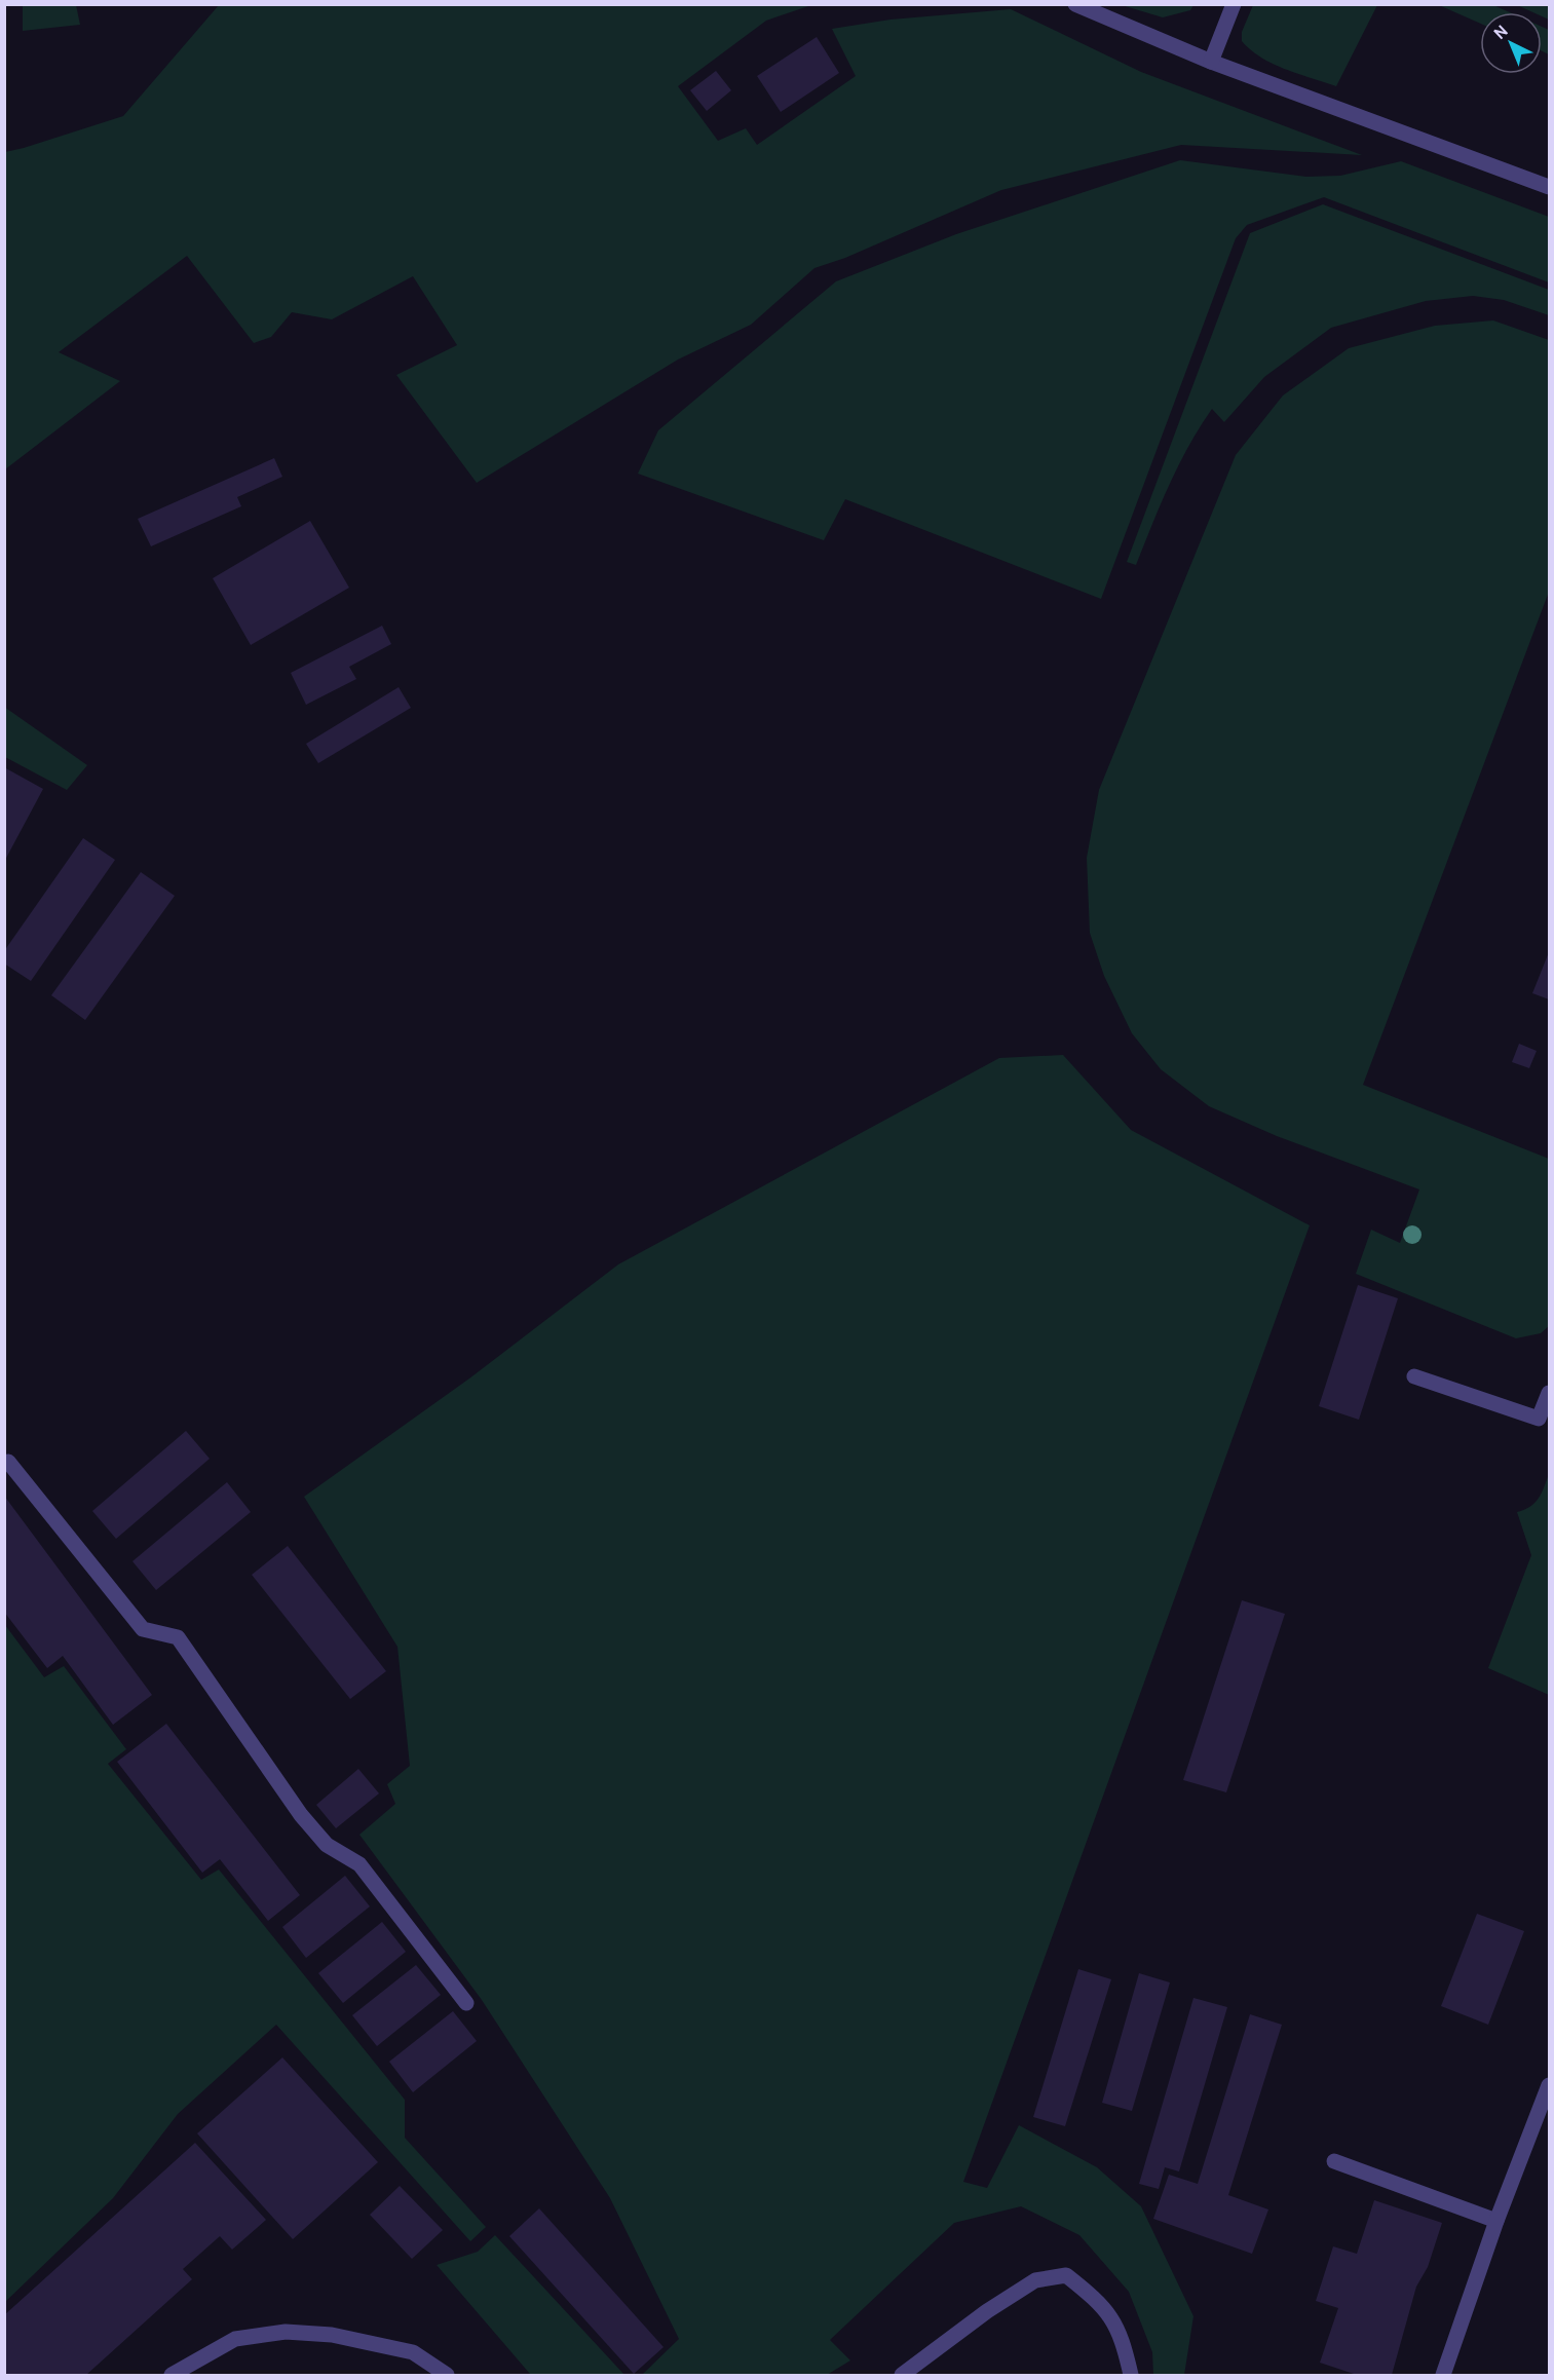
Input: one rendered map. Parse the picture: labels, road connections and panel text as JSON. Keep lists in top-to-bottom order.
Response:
{
  "north": "top left"
}
